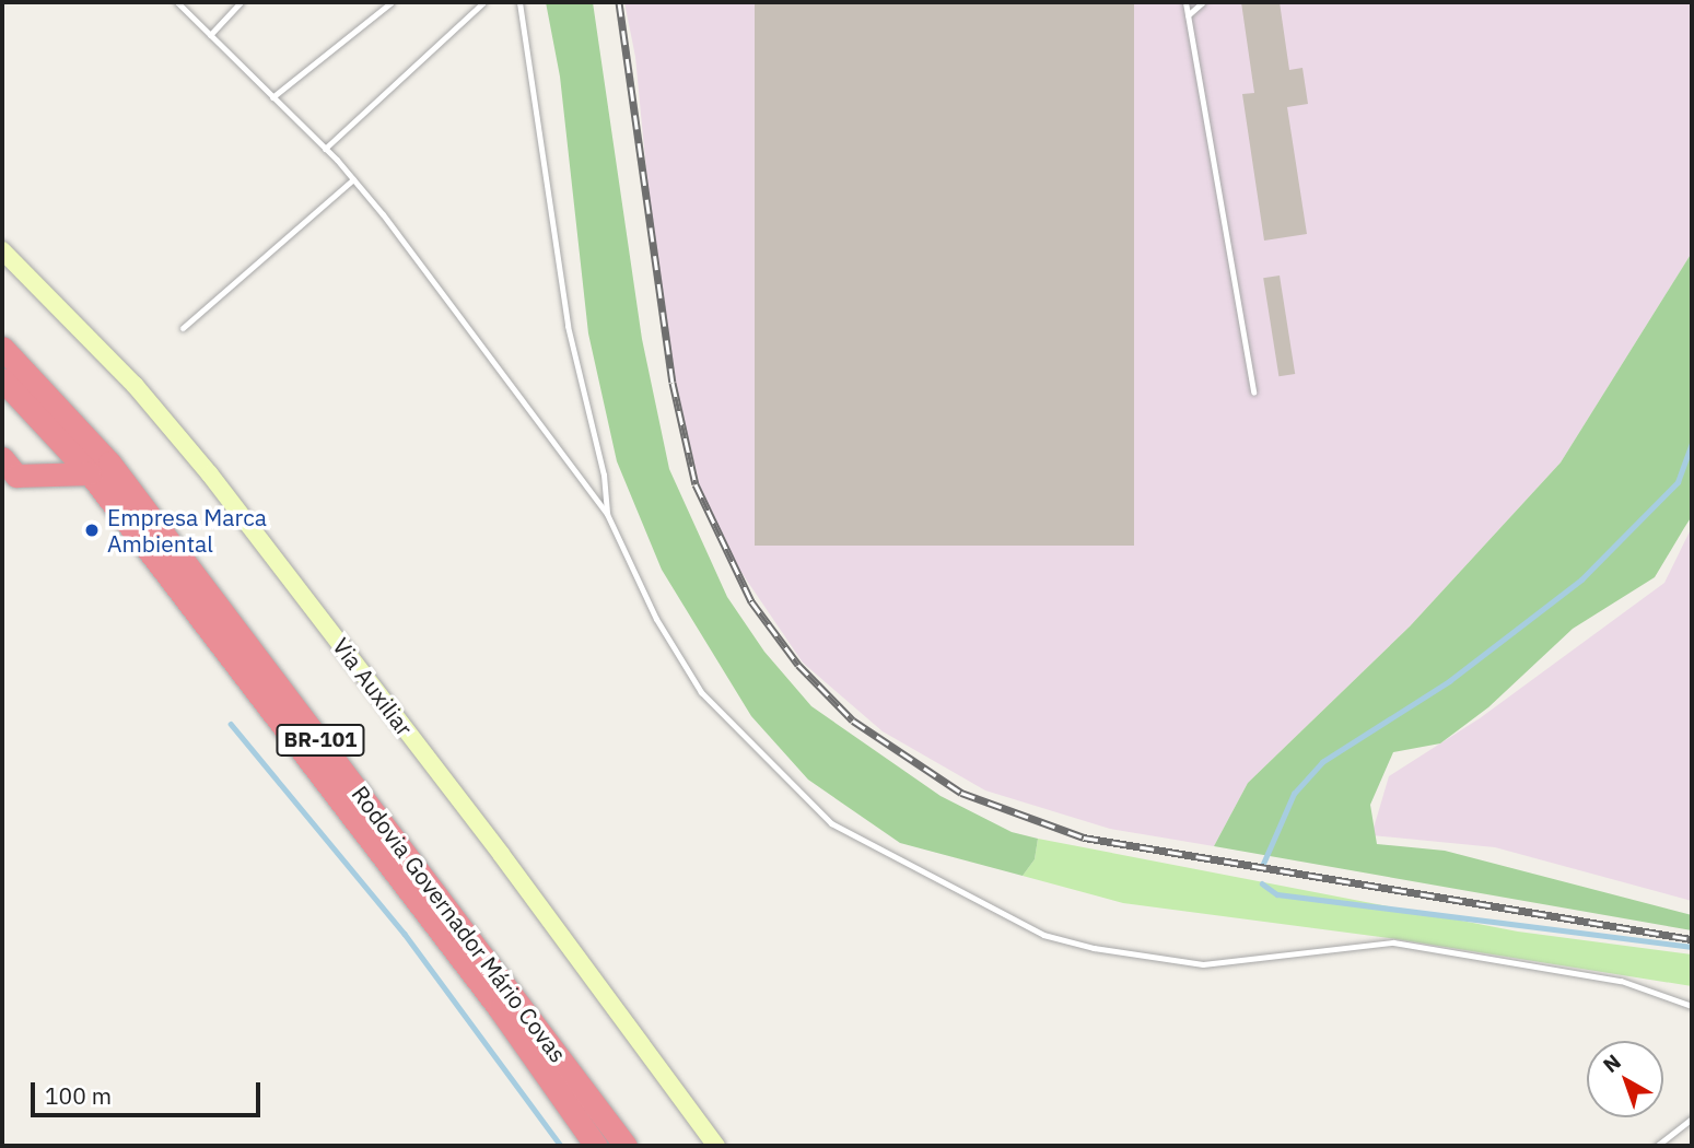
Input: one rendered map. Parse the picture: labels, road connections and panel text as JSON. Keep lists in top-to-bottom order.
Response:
{
  "streets": {
    "highway": ["BR-101", "Rodovia Governador Mário Covas"],
    "street": ["Via Auxiliar"]
  },
  "places": ["Empresa Marca Ambiental"],
  "scale_bar": "100 m",
  "north": "top left"
}
